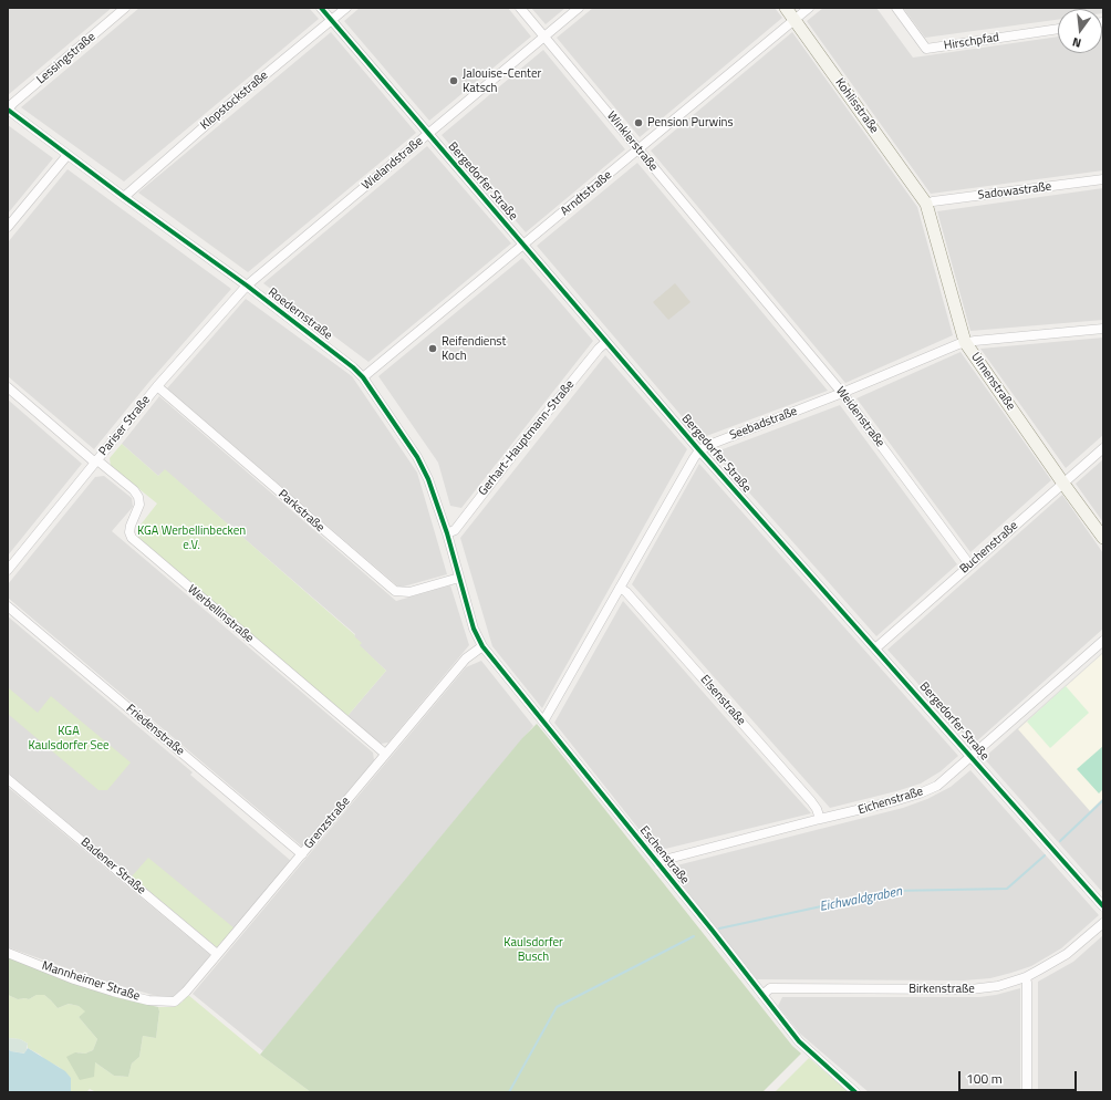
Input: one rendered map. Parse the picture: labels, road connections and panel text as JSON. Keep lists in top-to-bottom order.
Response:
{
  "streets": {
    "street": [
      "Hirschpfad",
      "Lessingstraße",
      "Klopstockstraße",
      "Kohlisstraße",
      "Winklerstraße",
      "Wielandstraße",
      "Bergedorfer Straße",
      "Sadowastraße",
      "Arndtstraße",
      "Roedernstraße",
      "Ulmenstraße",
      "Weidenstraße",
      "Seebadstraße",
      "Pariser Straße",
      "Gerhart-Hauptmann-Straße",
      "Parkstraße",
      "Buchenstraße",
      "Werbellinstraße",
      "Elsenstraße",
      "Friedenstraße",
      "Eichenstraße",
      "Grenzstraße",
      "Eschenstraße",
      "Badener Straße",
      "Mannheimer Straße",
      "Birkenstraße"
    ]
  },
  "crossings": [
    ["Lessingstraße", "Roedernstraße"],
    ["Klopstockstraße", "Bergedorfer Straße"],
    ["Klopstockstraße", "Roedernstraße"],
    ["Kohlisstraße", "Sadowastraße"],
    ["Kohlisstraße", "Arndtstraße"],
    ["Kohlisstraße", "Ulmenstraße"],
    ["Winklerstraße", "Wielandstraße"],
    ["Winklerstraße", "Arndtstraße"],
    ["Winklerstraße", "Weidenstraße"],
    ["Wielandstraße", "Bergedorfer Straße"],
    ["Wielandstraße", "Roedernstraße"],
    ["Wielandstraße", "Pariser Straße"],
    ["Bergedorfer Straße", "Arndtstraße"],
    ["Bergedorfer Straße", "Seebadstraße"],
    ["Bergedorfer Straße", "Gerhart-Hauptmann-Straße"],
    ["Bergedorfer Straße", "Buchenstraße"],
    ["Bergedorfer Straße", "Eichenstraße"],
    ["Sadowastraße", "Ulmenstraße"],
    ["Arndtstraße", "Roedernstraße"],
    ["Roedernstraße", "Pariser Straße"],
    ["Roedernstraße", "Gerhart-Hauptmann-Straße"],
    ["Roedernstraße", "Parkstraße"],
    ["Roedernstraße", "Eschenstraße"],
    ["Ulmenstraße", "Seebadstraße"],
    ["Ulmenstraße", "Buchenstraße"],
    ["Weidenstraße", "Seebadstraße"],
    ["Weidenstraße", "Buchenstraße"],
    ["Pariser Straße", "Parkstraße"],
    ["Pariser Straße", "Werbellinstraße"],
    ["Werbellinstraße", "Grenzstraße"],
    ["Elsenstraße", "Eichenstraße"],
    ["Friedenstraße", "Grenzstraße"],
    ["Eichenstraße", "Eschenstraße"],
    ["Grenzstraße", "Eschenstraße"],
    ["Grenzstraße", "Badener Straße"],
    ["Grenzstraße", "Mannheimer Straße"],
    ["Eschenstraße", "Birkenstraße"]
  ],
  "water": ["Eichwaldgraben"],
  "parks": ["KGA Werbellinbecken e.V.", "KGA Kaulsdorfer See", "Kaulsdorfer Busch"],
  "places": ["Jalouise-Center Katsch", "Pension Purwins", "Reifendienst Koch"],
  "scale_bar": "100 m",
  "north": "bottom"
}
